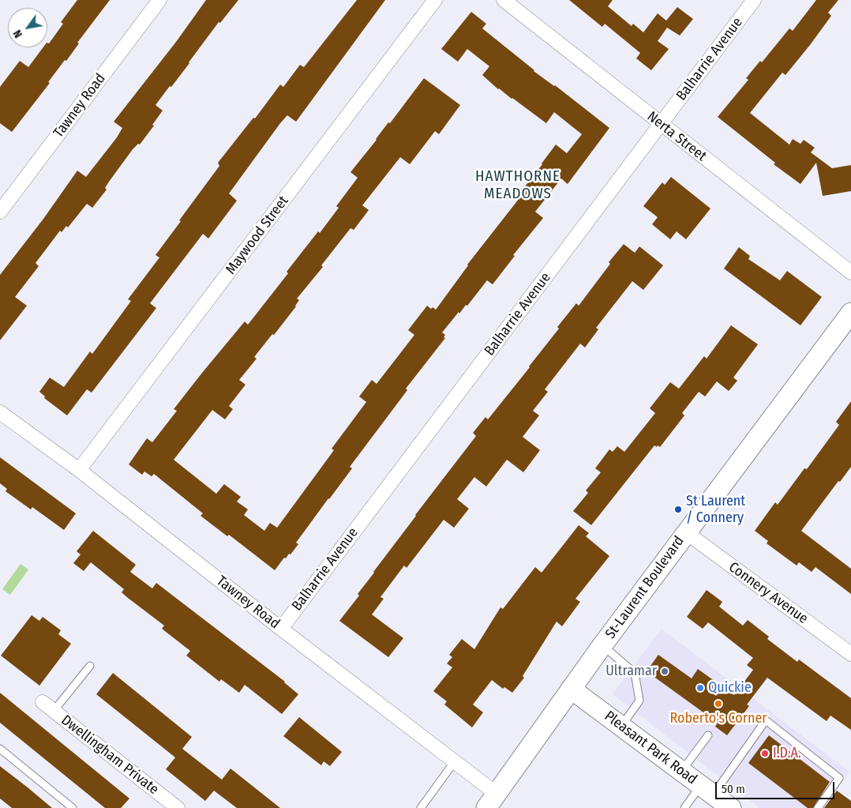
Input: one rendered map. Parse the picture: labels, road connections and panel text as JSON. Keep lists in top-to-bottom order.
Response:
{
  "streets": {
    "street": [
      "Balharrie Avenue",
      "Tawney Road",
      "Nerta Street",
      "Maywood Street",
      "St-Laurent Boulevard",
      "Connery Avenue",
      "Pleasant Park Road",
      "Dwellingham Private"
    ]
  },
  "crossings": [
    ["Balharrie Avenue", "Tawney Road"],
    ["Balharrie Avenue", "Nerta Street"],
    ["Tawney Road", "Maywood Street"],
    ["Tawney Road", "St-Laurent Boulevard"],
    ["St-Laurent Boulevard", "Connery Avenue"],
    ["St-Laurent Boulevard", "Pleasant Park Road"]
  ],
  "districts": ["HAWTHORNE MEADOWS"],
  "places": [
    "St Laurent / Connery",
    "Ultramar",
    "Quickie",
    "Roberto's Corner",
    "I.D.A."
  ],
  "scale_bar": "50 m",
  "north": "bottom left"
}
